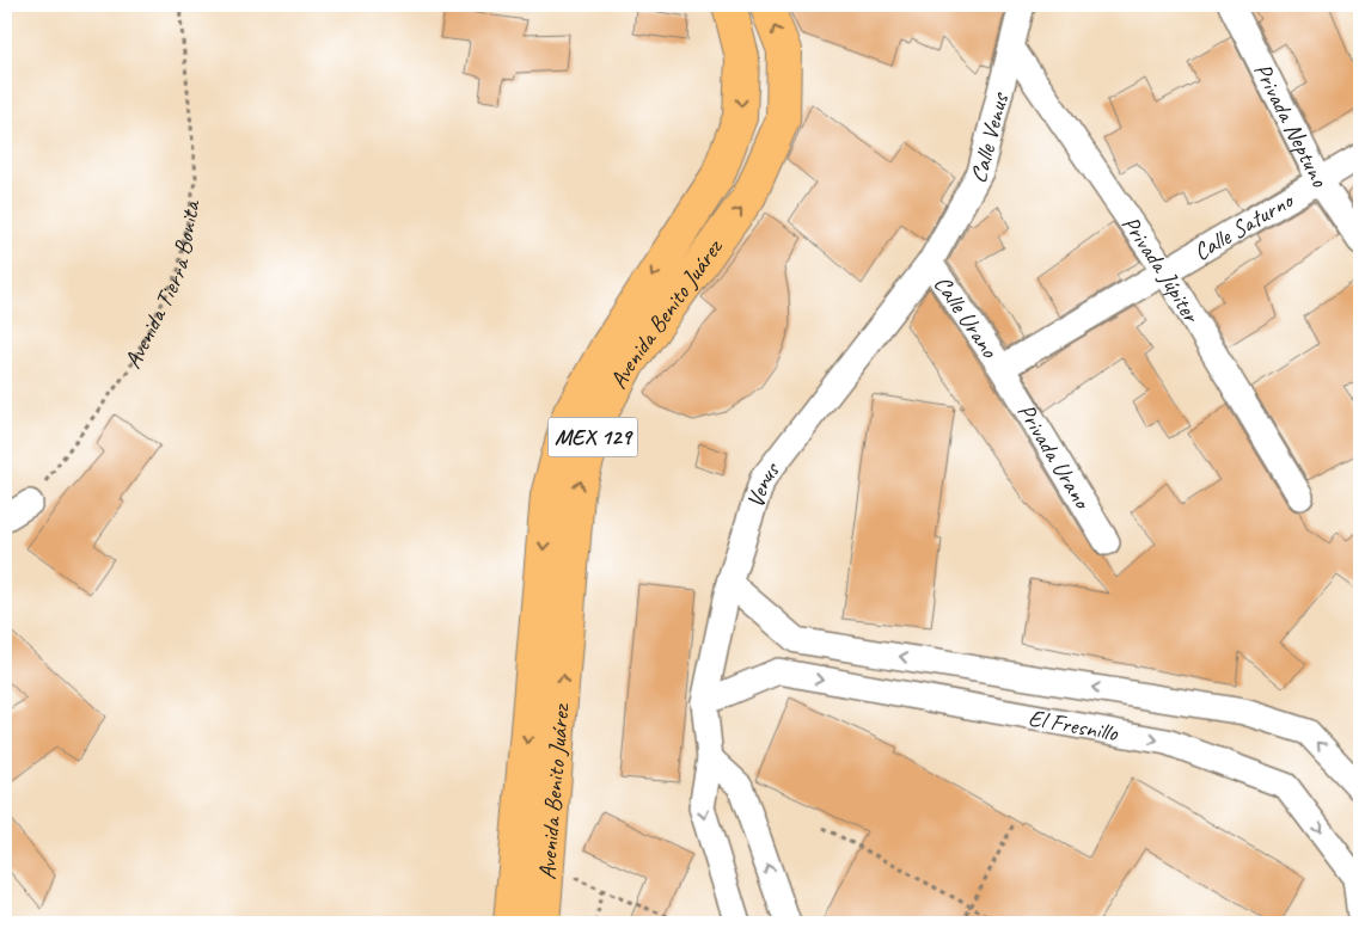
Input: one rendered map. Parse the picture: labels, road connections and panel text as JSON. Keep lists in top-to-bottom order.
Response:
{
  "streets": {
    "main road": ["Avenida Benito Juárez", "MEX 129"],
    "street": [
      "Privada Neptuno",
      "Calle Venus",
      "Calle Saturno",
      "Privada Júpiter",
      "Calle Urano",
      "Privada Urano",
      "Venus",
      "El Fresnillo"
    ],
    "path": ["Avenida Tierra Bonita"]
  },
  "crossings": [
    ["Privada Neptuno", "Calle Saturno"],
    ["Calle Venus", "Privada Júpiter"],
    ["Calle Venus", "Calle Urano"],
    ["Calle Venus", "Venus"],
    ["Calle Saturno", "Privada Júpiter"],
    ["Calle Saturno", "Calle Urano"],
    ["Calle Saturno", "Privada Urano"],
    ["Calle Urano", "Privada Urano"],
    ["Calle Urano", "Venus"],
    ["Venus", "El Fresnillo"]
  ]
}
